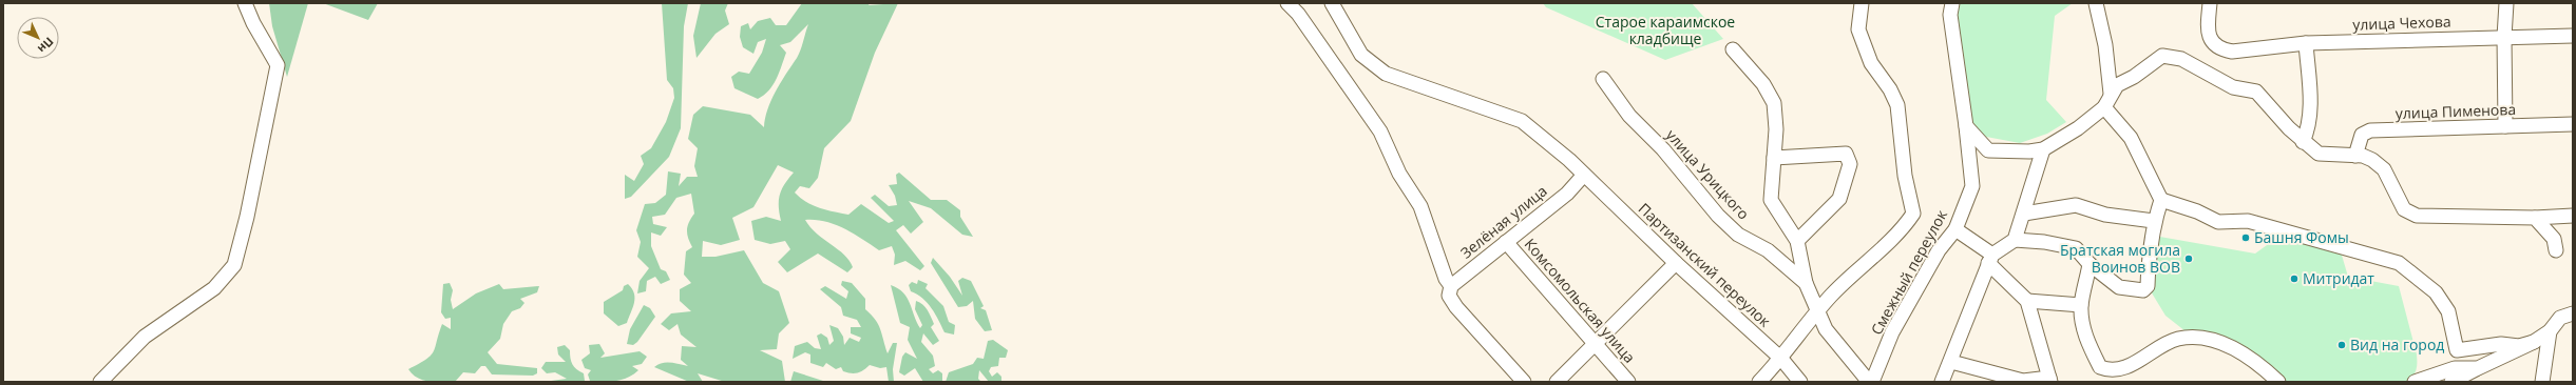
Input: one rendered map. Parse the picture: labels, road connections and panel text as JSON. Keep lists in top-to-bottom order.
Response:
{
  "streets": {
    "street": [
      "улица Чехова",
      "улица Пименова",
      "улица Урицкого",
      "Зелёная улица",
      "Партизанский переулок",
      "Смежный переулок",
      "Комсомольская улица"
    ]
  },
  "crossings": [
    ["улица Урицкого", "Смежный переулок"],
    ["Зелёная улица", "Партизанский переулок"],
    ["Зелёная улица", "Комсомольская улица"]
  ],
  "parks": ["Старое караимское кладбище"],
  "places": [
    "Башня Фомы",
    "Братская могила Воинов ВОВ",
    "Митридат",
    "Вид на город"
  ],
  "north": "bottom right"
}
